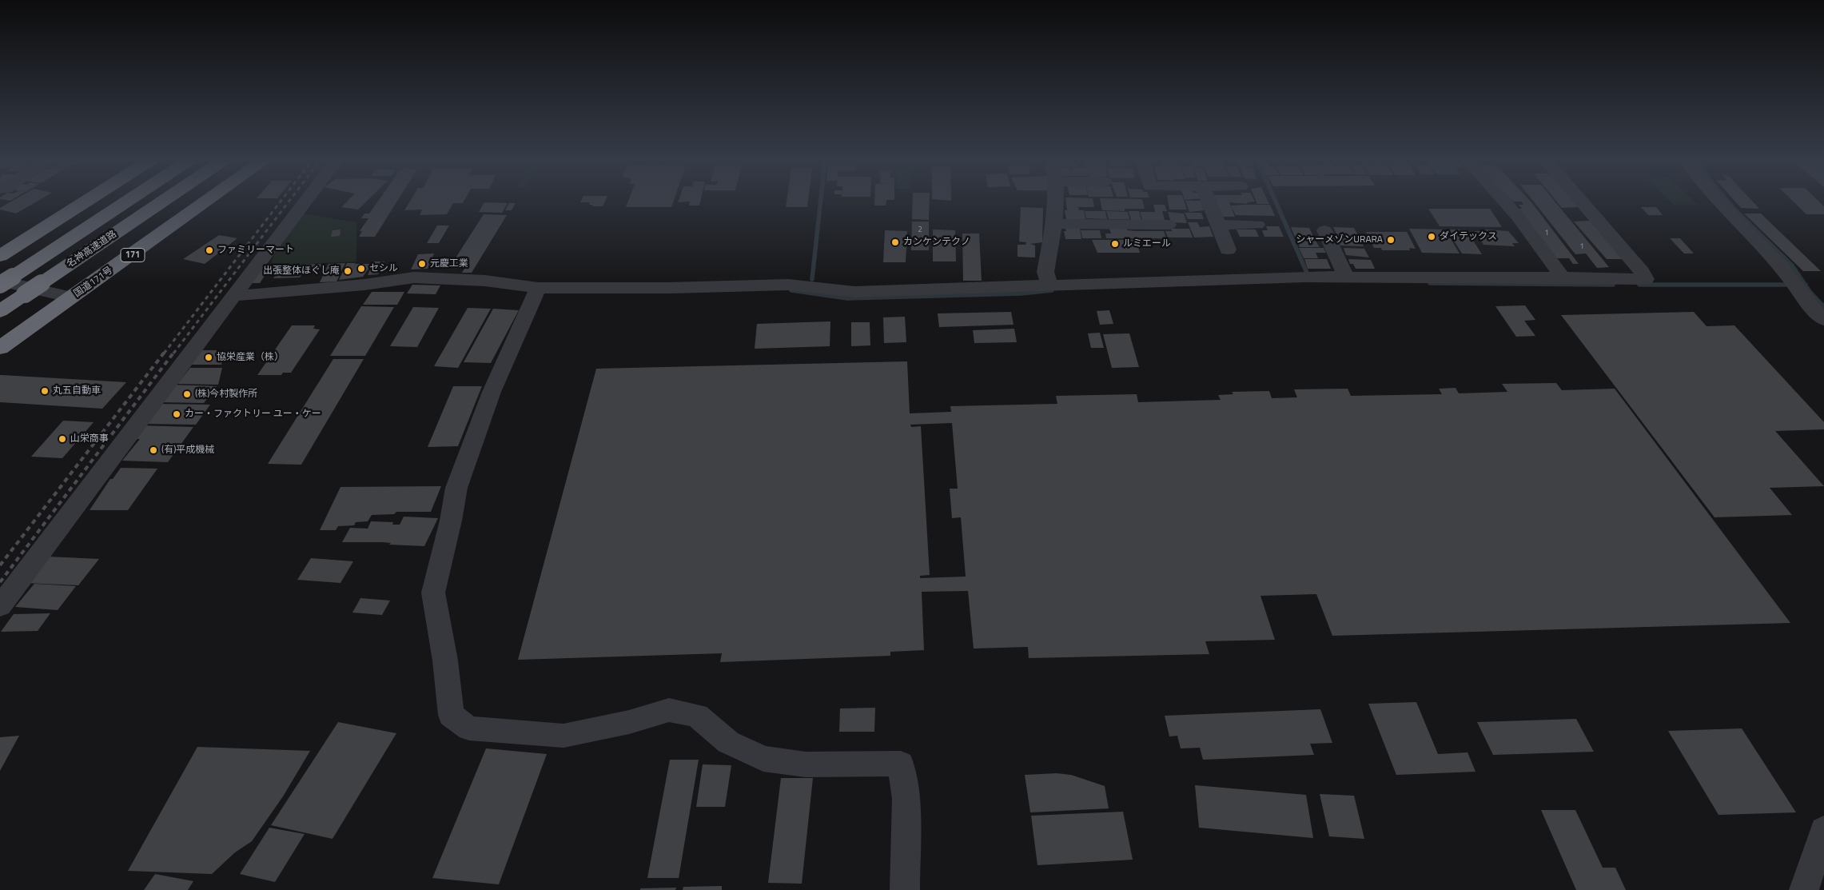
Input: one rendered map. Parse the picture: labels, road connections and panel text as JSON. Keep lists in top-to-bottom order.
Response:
{
  "streets": {
    "highway": ["名神高速道路", "171", "国道171号"]
  },
  "places": [
    "ダイテックス",
    "シャーメゾンURARA",
    "カンケンテクノ",
    "ルミエール",
    "ファミリーマート",
    "元慶工業",
    "セシル",
    "出張整体ほぐし庵",
    "協栄産業（株）",
    "丸五自動車",
    "(株)今村製作所",
    "カー・ファクトリー ユー・ケー",
    "山栄商事",
    "(有)平成機械"
  ],
  "house_numbers": ["2", "1", "1"]
}
